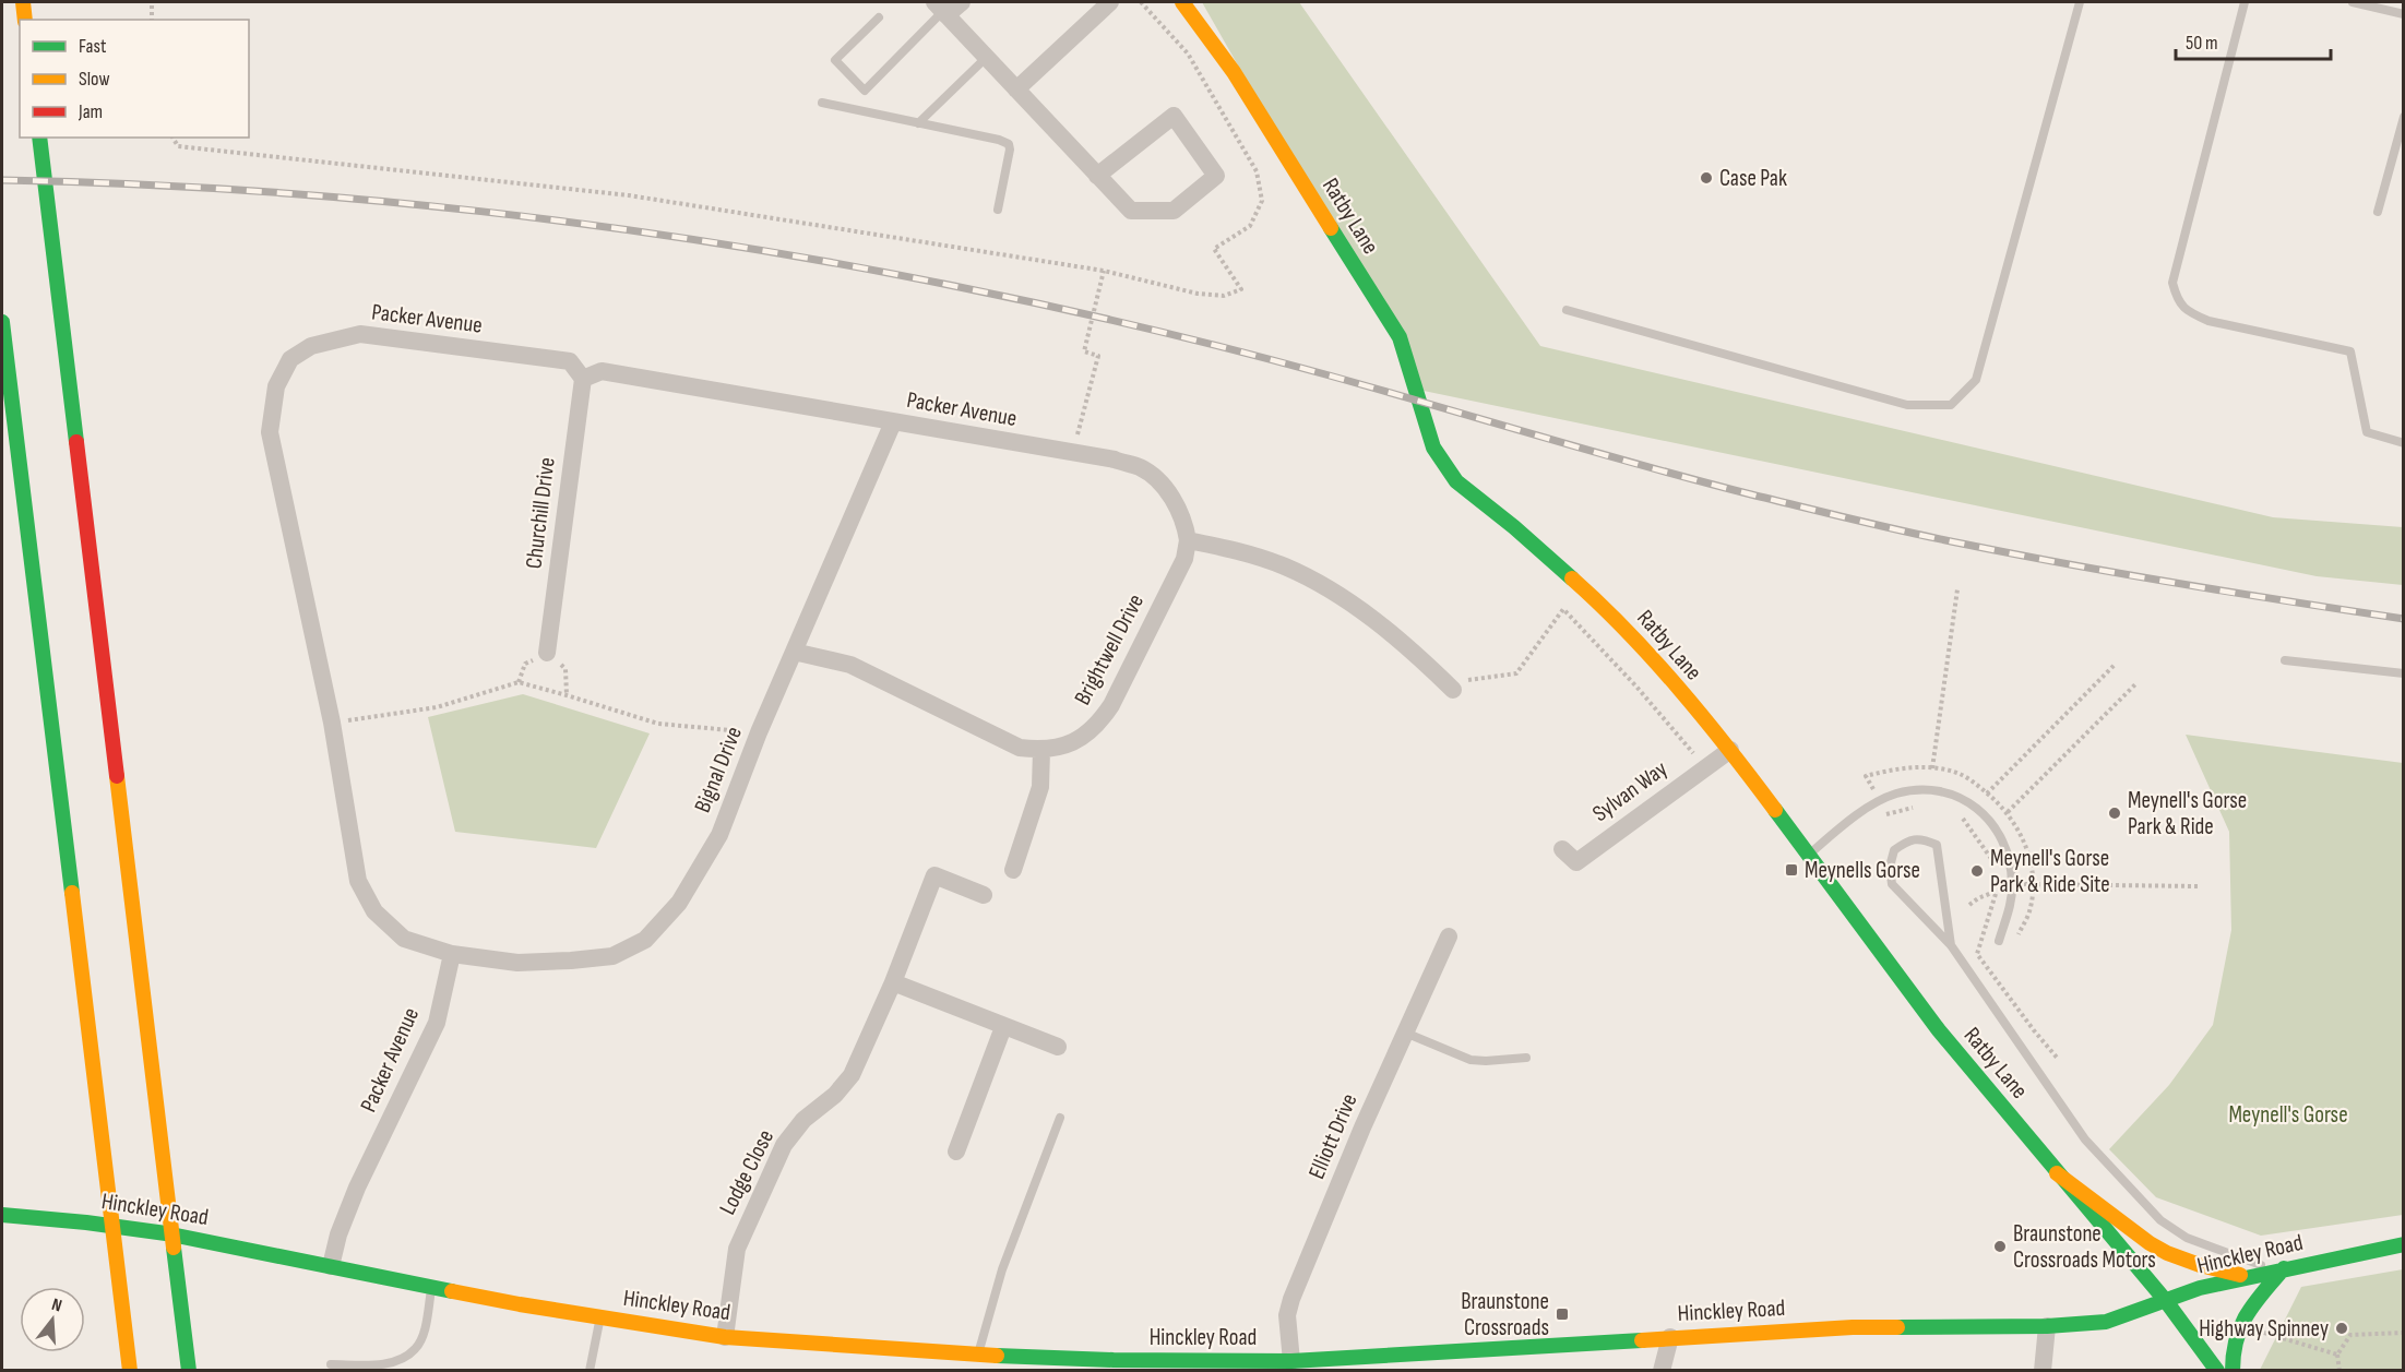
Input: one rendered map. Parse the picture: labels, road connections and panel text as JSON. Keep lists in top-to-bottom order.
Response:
{
  "streets": {
    "main road": ["Ratby Lane", "Hinckley Road"],
    "street": [
      "Packer Avenue",
      "Churchill Drive",
      "Brightwell Drive",
      "Bignal Drive",
      "Sylvan Way",
      "Elliott Drive",
      "Lodge Close"
    ]
  },
  "crossings": [
    ["Ratby Lane", "Sylvan Way"],
    ["Ratby Lane", "Hinckley Road"],
    ["Packer Avenue", "Churchill Drive"],
    ["Packer Avenue", "Brightwell Drive"],
    ["Packer Avenue", "Bignal Drive"],
    ["Packer Avenue", "Hinckley Road"],
    ["Brightwell Drive", "Bignal Drive"],
    ["Elliott Drive", "Hinckley Road"],
    ["Lodge Close", "Hinckley Road"]
  ],
  "parks": ["Meynell's Gorse"],
  "places": {
    "other": [
      "Case Pak",
      "Meynell's Gorse Park & Ride",
      "Meynell's Gorse Park & Ride Site",
      "Braunstone Crossroads Motors",
      "Highway Spinney"
    ],
    "transit": ["Meynells Gorse", "Braunstone Crossroads"]
  },
  "legend": ["Fast", "Slow", "Jam"],
  "scale_bar": "50 m",
  "north": "top"
}
